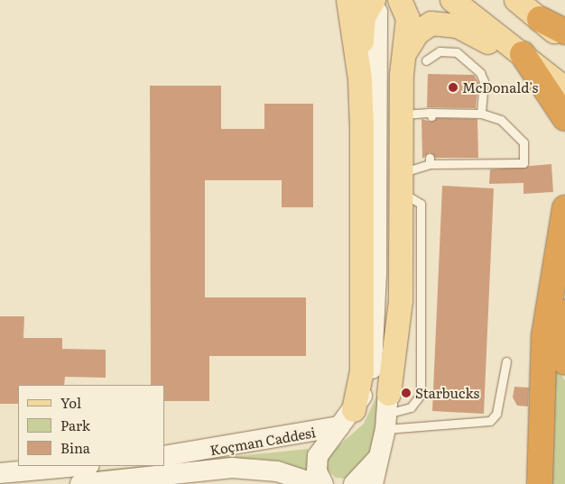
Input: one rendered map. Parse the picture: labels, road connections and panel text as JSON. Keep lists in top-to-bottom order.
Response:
{
  "streets": {
    "main road": ["Koçman Caddesi"]
  },
  "places": ["McDonald's", "Starbucks"],
  "legend": ["Yol", "Park", "Bina"]
}
